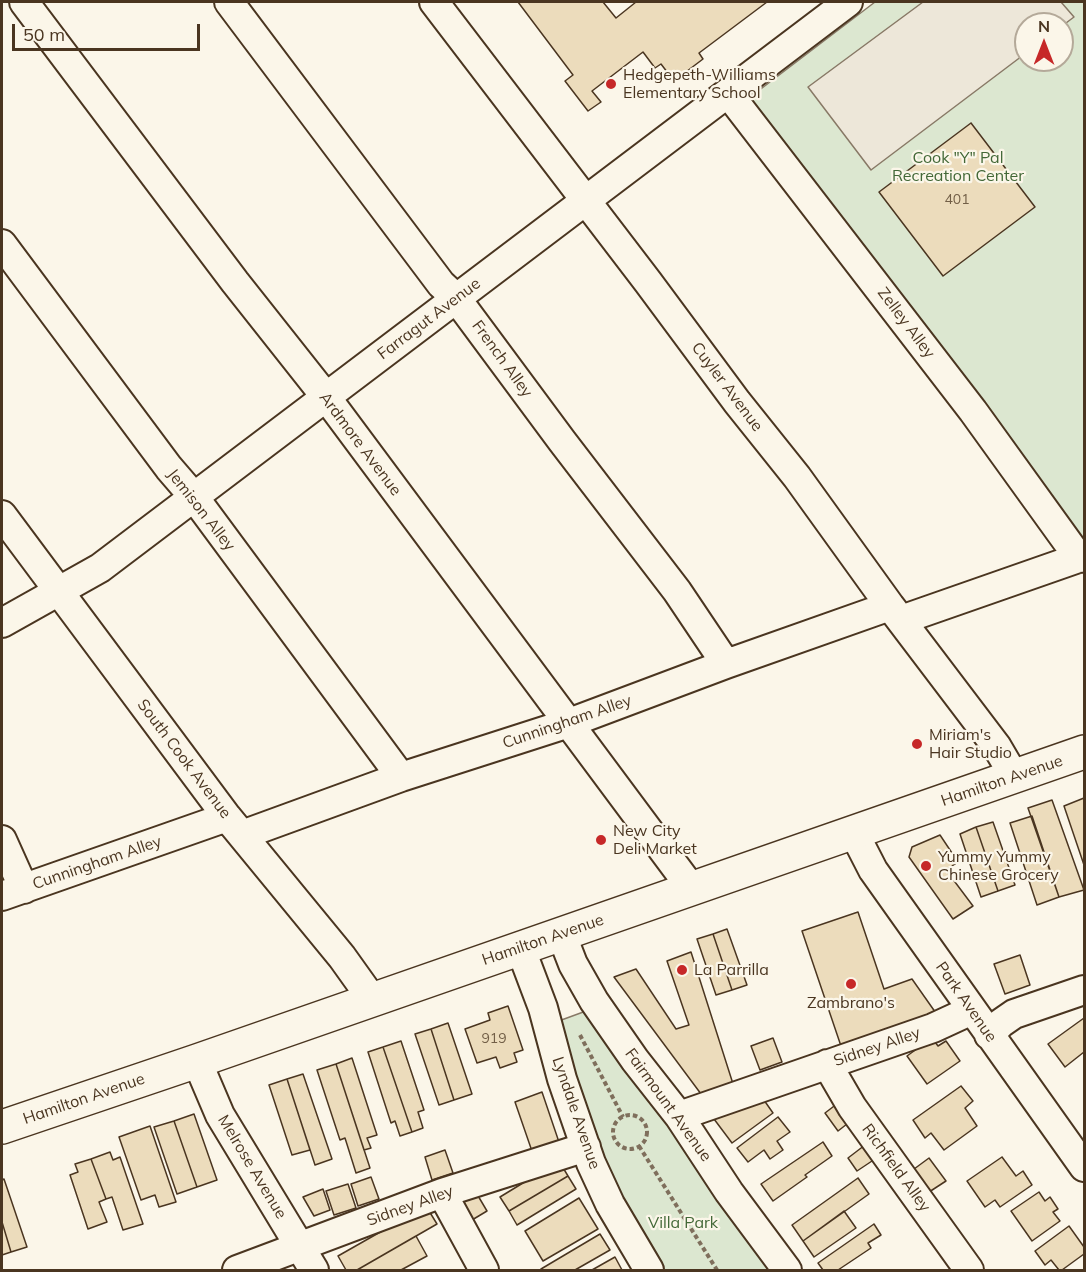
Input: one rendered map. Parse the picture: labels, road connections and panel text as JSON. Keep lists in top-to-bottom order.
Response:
{
  "streets": {
    "main road": ["Hamilton Avenue"],
    "street": [
      "Farragut Avenue",
      "Zelley Alley",
      "French Alley",
      "Cuyler Avenue",
      "Ardmore Avenue",
      "Jemison Alley",
      "Cunningham Alley",
      "South Cook Avenue",
      "Park Avenue",
      "Sidney Alley",
      "Fairmount Avenue",
      "Lyndale Avenue",
      "Melrose Avenue",
      "Richfield Alley"
    ]
  },
  "crossings": [
    ["Farragut Avenue", "Zelley Alley"],
    ["Farragut Avenue", "French Alley"],
    ["Farragut Avenue", "Cuyler Avenue"],
    ["Farragut Avenue", "Ardmore Avenue"],
    ["Farragut Avenue", "Jemison Alley"],
    ["Farragut Avenue", "South Cook Avenue"],
    ["Zelley Alley", "Cunningham Alley"],
    ["French Alley", "Cunningham Alley"],
    ["Cuyler Avenue", "Cunningham Alley"],
    ["Cuyler Avenue", "Hamilton Avenue"],
    ["Ardmore Avenue", "Cunningham Alley"],
    ["Ardmore Avenue", "Hamilton Avenue"],
    ["Jemison Alley", "Cunningham Alley"],
    ["Cunningham Alley", "South Cook Avenue"],
    ["South Cook Avenue", "Hamilton Avenue"],
    ["Hamilton Avenue", "Park Avenue"],
    ["Hamilton Avenue", "Fairmount Avenue"],
    ["Hamilton Avenue", "Lyndale Avenue"],
    ["Hamilton Avenue", "Melrose Avenue"],
    ["Park Avenue", "Sidney Alley"],
    ["Sidney Alley", "Fairmount Avenue"],
    ["Sidney Alley", "Lyndale Avenue"],
    ["Sidney Alley", "Melrose Avenue"],
    ["Sidney Alley", "Richfield Alley"]
  ],
  "parks": ["Cook \"Y\" Pal Recreation Center", "Villa Park"],
  "places": [
    "Hedgepeth-Williams Elementary School",
    "Miriam's Hair Studio",
    "New City Deli Market",
    "Yummy Yummy Chinese Grocery",
    "La Parrilla",
    "Zambrano's"
  ],
  "house_numbers": ["401", "919"],
  "scale_bar": "50 m",
  "north": "top"
}
